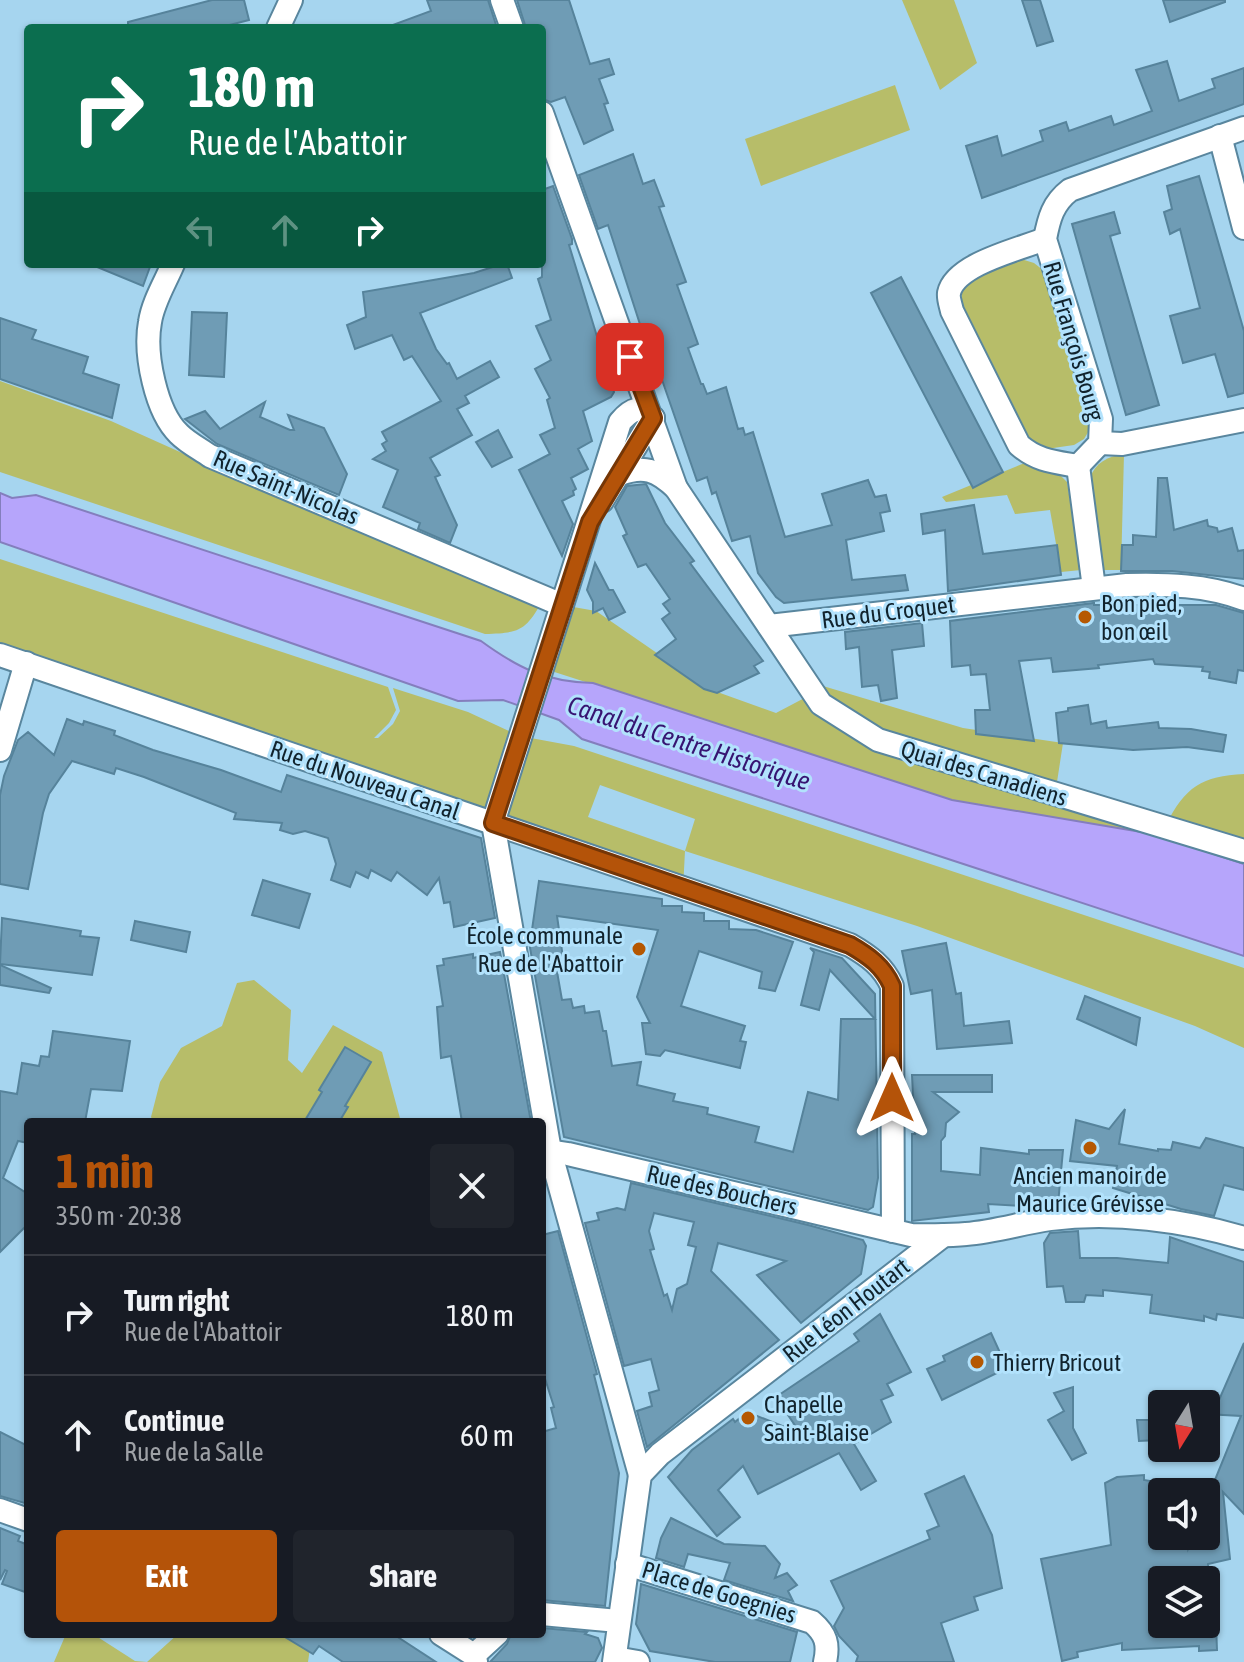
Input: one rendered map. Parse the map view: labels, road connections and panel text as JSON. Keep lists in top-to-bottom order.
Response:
{
  "streets": {
    "street": [
      "Rue François Bourg",
      "Rue Saint-Nicolas",
      "Rue du Croquet",
      "Quai des Canadiens",
      "Rue du Nouveau Canal",
      "Rue des Bouchers",
      "Rue Léon Houtart",
      "Place de Goegnies"
    ]
  },
  "crossings": [
    ["Rue du Croquet", "Quai des Canadiens"],
    ["Rue du Nouveau Canal", "Rue des Bouchers"],
    ["Rue du Nouveau Canal", "Rue Léon Houtart"],
    ["Rue des Bouchers", "Rue Léon Houtart"]
  ],
  "water": ["Canal du Centre Historique"],
  "places": [
    "Bon pied, bon œil",
    "École communale Rue de l'Abattoir",
    "Ancien manoir de Maurice Grévisse",
    "Thierry Bricout",
    "Chapelle Saint-Blaise"
  ],
  "north": "bottom",
  "page": {
    "turn": ["180 m", "Rue de l'Abattoir"],
    "heading": ["1 min", "350 m · 20:38"],
    "list": [
      {
        "name": "Turn right",
        "note": "Rue de l'Abattoir",
        "value": "180 m"
      },
      {
        "name": "Continue",
        "note": "Rue de la Salle",
        "value": "60 m"
      }
    ],
    "buttons": ["Exit", "Share"]
  }
}
